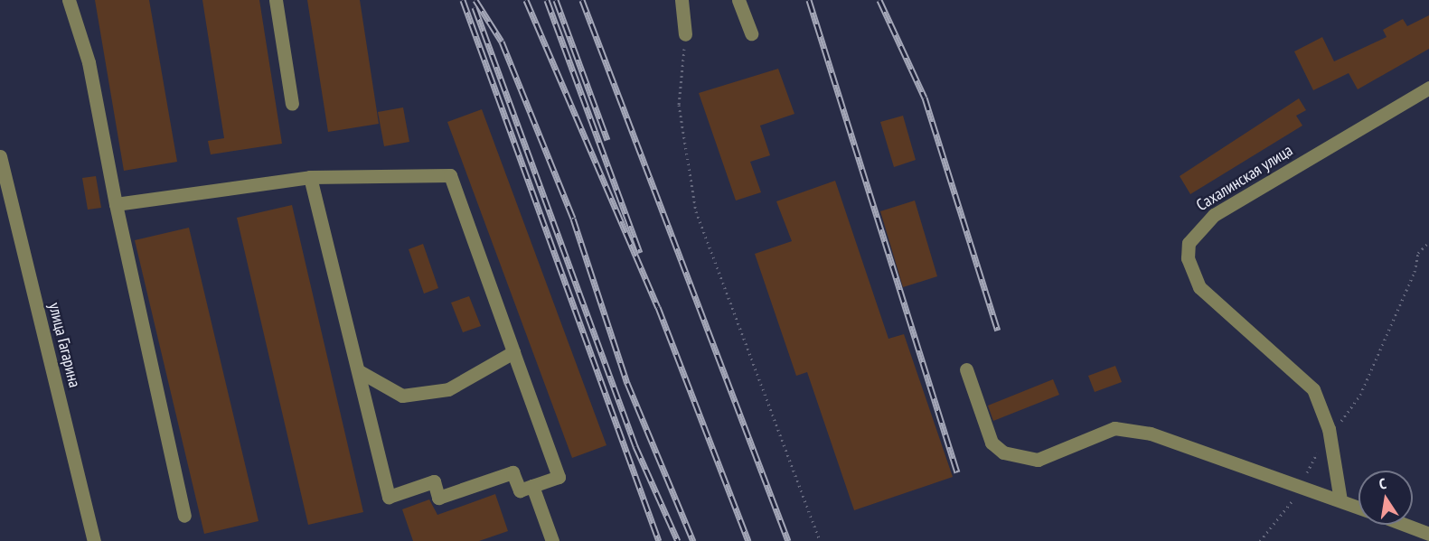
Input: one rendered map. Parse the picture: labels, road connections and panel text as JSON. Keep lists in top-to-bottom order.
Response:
{
  "streets": {
    "street": ["Сахалинская улица", "улица Гагарина"]
  },
  "north": "top"
}
